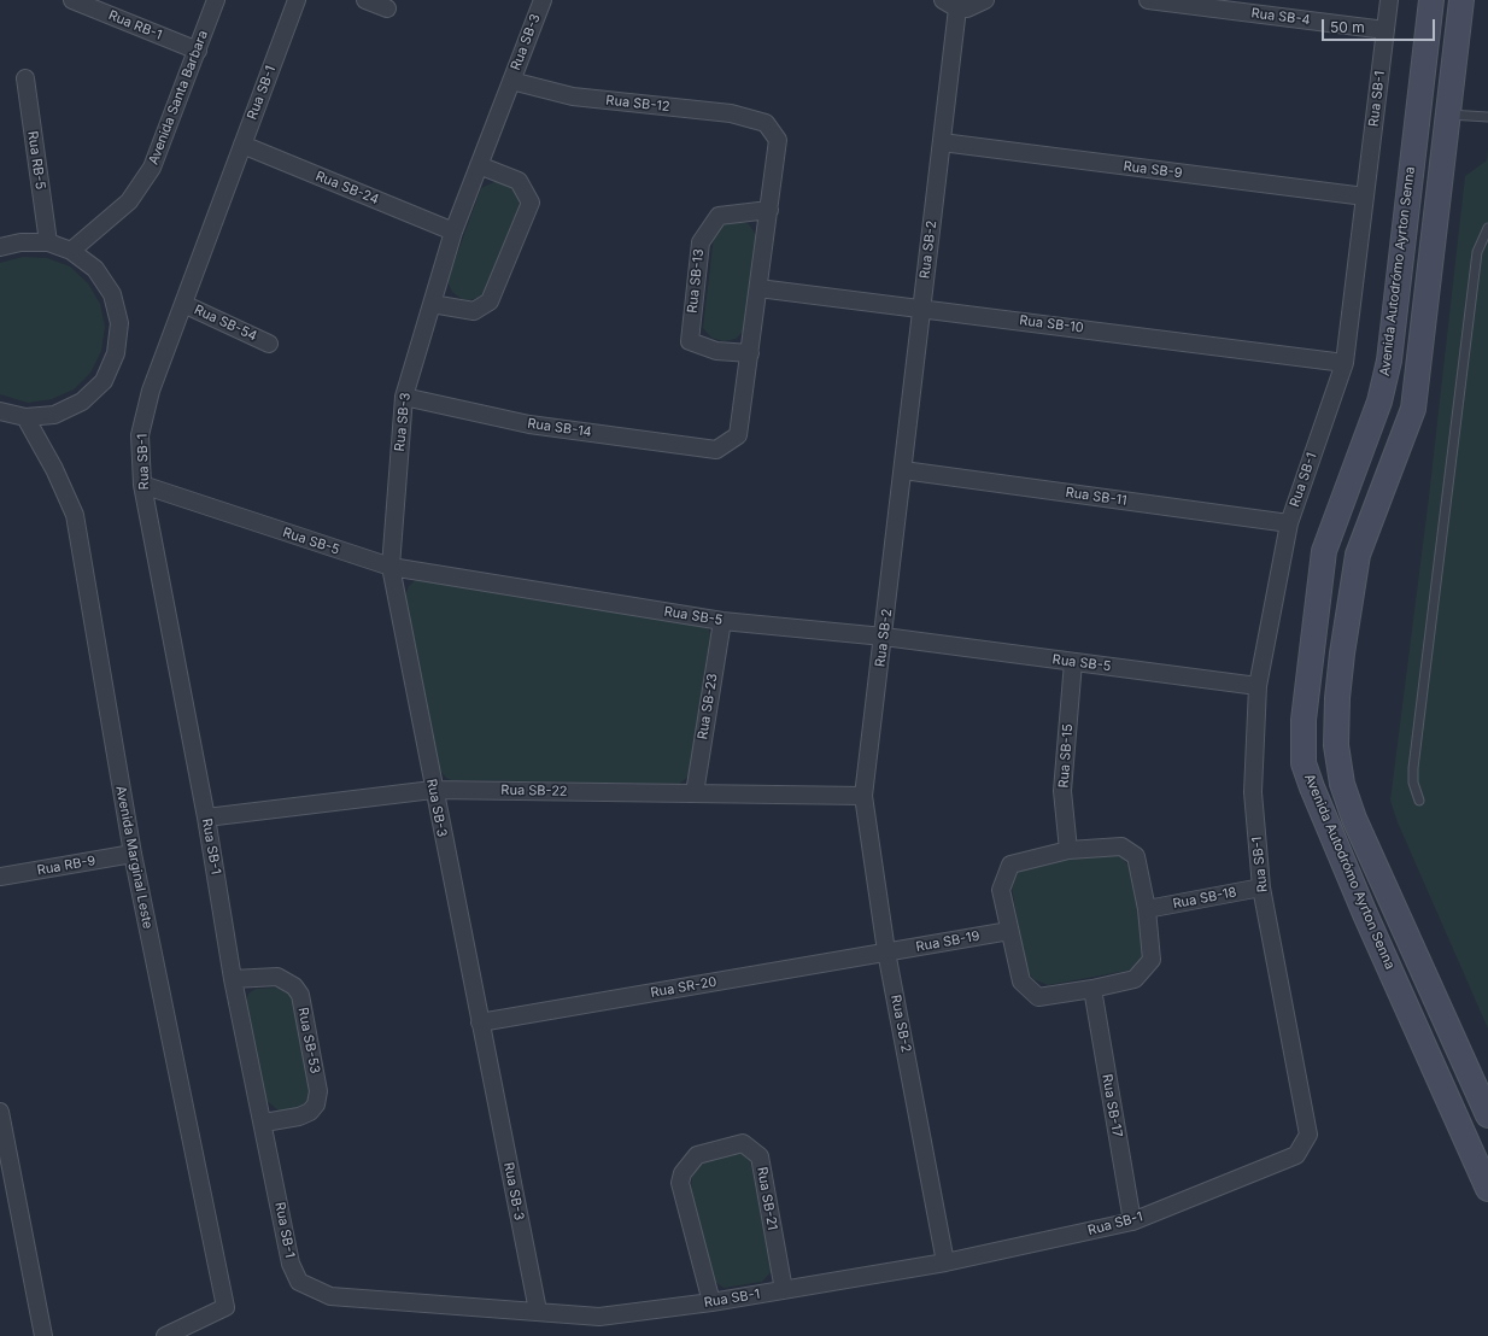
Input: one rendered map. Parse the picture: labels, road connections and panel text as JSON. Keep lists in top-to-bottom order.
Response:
{
  "streets": {
    "street": [
      "Rua SB-4",
      "Rua RB-1",
      "Rua SB-3",
      "Rua SB-1",
      "Avenida Santa Barbara",
      "Rua SB-12",
      "Rua RB-5",
      "Rua SB-9",
      "Rua SB-24",
      "Rua SB-2",
      "Avenida Autodrómo Ayrton Senna",
      "Rua SB-13",
      "Rua SB-54",
      "Rua SB-10",
      "Rua SB-14",
      "Rua SB-11",
      "Rua SB-5",
      "Rua SB-23",
      "Rua SB-15",
      "Rua SB-22",
      "Avenida Marginal Leste",
      "Rua RB-9",
      "Rua SB-18",
      "Rua SB-19",
      "Rua SR-20",
      "Rua SB-53",
      "Rua SB-17",
      "Rua SB-21"
    ]
  },
  "crossings": [
    ["Rua SB-4", "Rua SB-1"],
    ["Rua RB-1", "Avenida Santa Barbara"],
    ["Rua SB-3", "Rua SB-1"],
    ["Rua SB-3", "Rua SB-12"],
    ["Rua SB-3", "Rua SB-24"],
    ["Rua SB-3", "Rua SB-14"],
    ["Rua SB-3", "Rua SB-5"],
    ["Rua SB-3", "Rua SB-22"],
    ["Rua SB-3", "Rua SR-20"],
    ["Rua SB-1", "Rua SB-9"],
    ["Rua SB-1", "Rua SB-24"],
    ["Rua SB-1", "Rua SB-2"],
    ["Rua SB-1", "Rua SB-54"],
    ["Rua SB-1", "Rua SB-10"],
    ["Rua SB-1", "Rua SB-11"],
    ["Rua SB-1", "Rua SB-5"],
    ["Rua SB-1", "Rua SB-22"],
    ["Rua SB-1", "Rua SB-18"],
    ["Rua SB-1", "Rua SB-53"],
    ["Rua SB-1", "Rua SB-17"],
    ["Rua SB-1", "Rua SB-21"],
    ["Rua SB-12", "Rua SB-13"],
    ["Rua SB-9", "Rua SB-2"],
    ["Rua SB-2", "Rua SB-10"],
    ["Rua SB-2", "Rua SB-11"],
    ["Rua SB-2", "Rua SB-5"],
    ["Rua SB-2", "Rua SB-22"],
    ["Rua SB-2", "Rua SB-19"],
    ["Rua SB-2", "Rua SR-20"],
    ["Rua SB-13", "Rua SB-14"],
    ["Rua SB-5", "Rua SB-23"],
    ["Rua SB-5", "Rua SB-15"],
    ["Rua SB-23", "Rua SB-22"],
    ["Rua SB-15", "Rua SB-18"],
    ["Rua SB-15", "Rua SB-19"],
    ["Rua SB-15", "Rua SB-17"],
    ["Avenida Marginal Leste", "Rua RB-9"],
    ["Rua SB-18", "Rua SB-19"],
    ["Rua SB-18", "Rua SB-17"],
    ["Rua SB-19", "Rua SR-20"],
    ["Rua SB-19", "Rua SB-17"]
  ],
  "scale_bar": "50 m"
}
